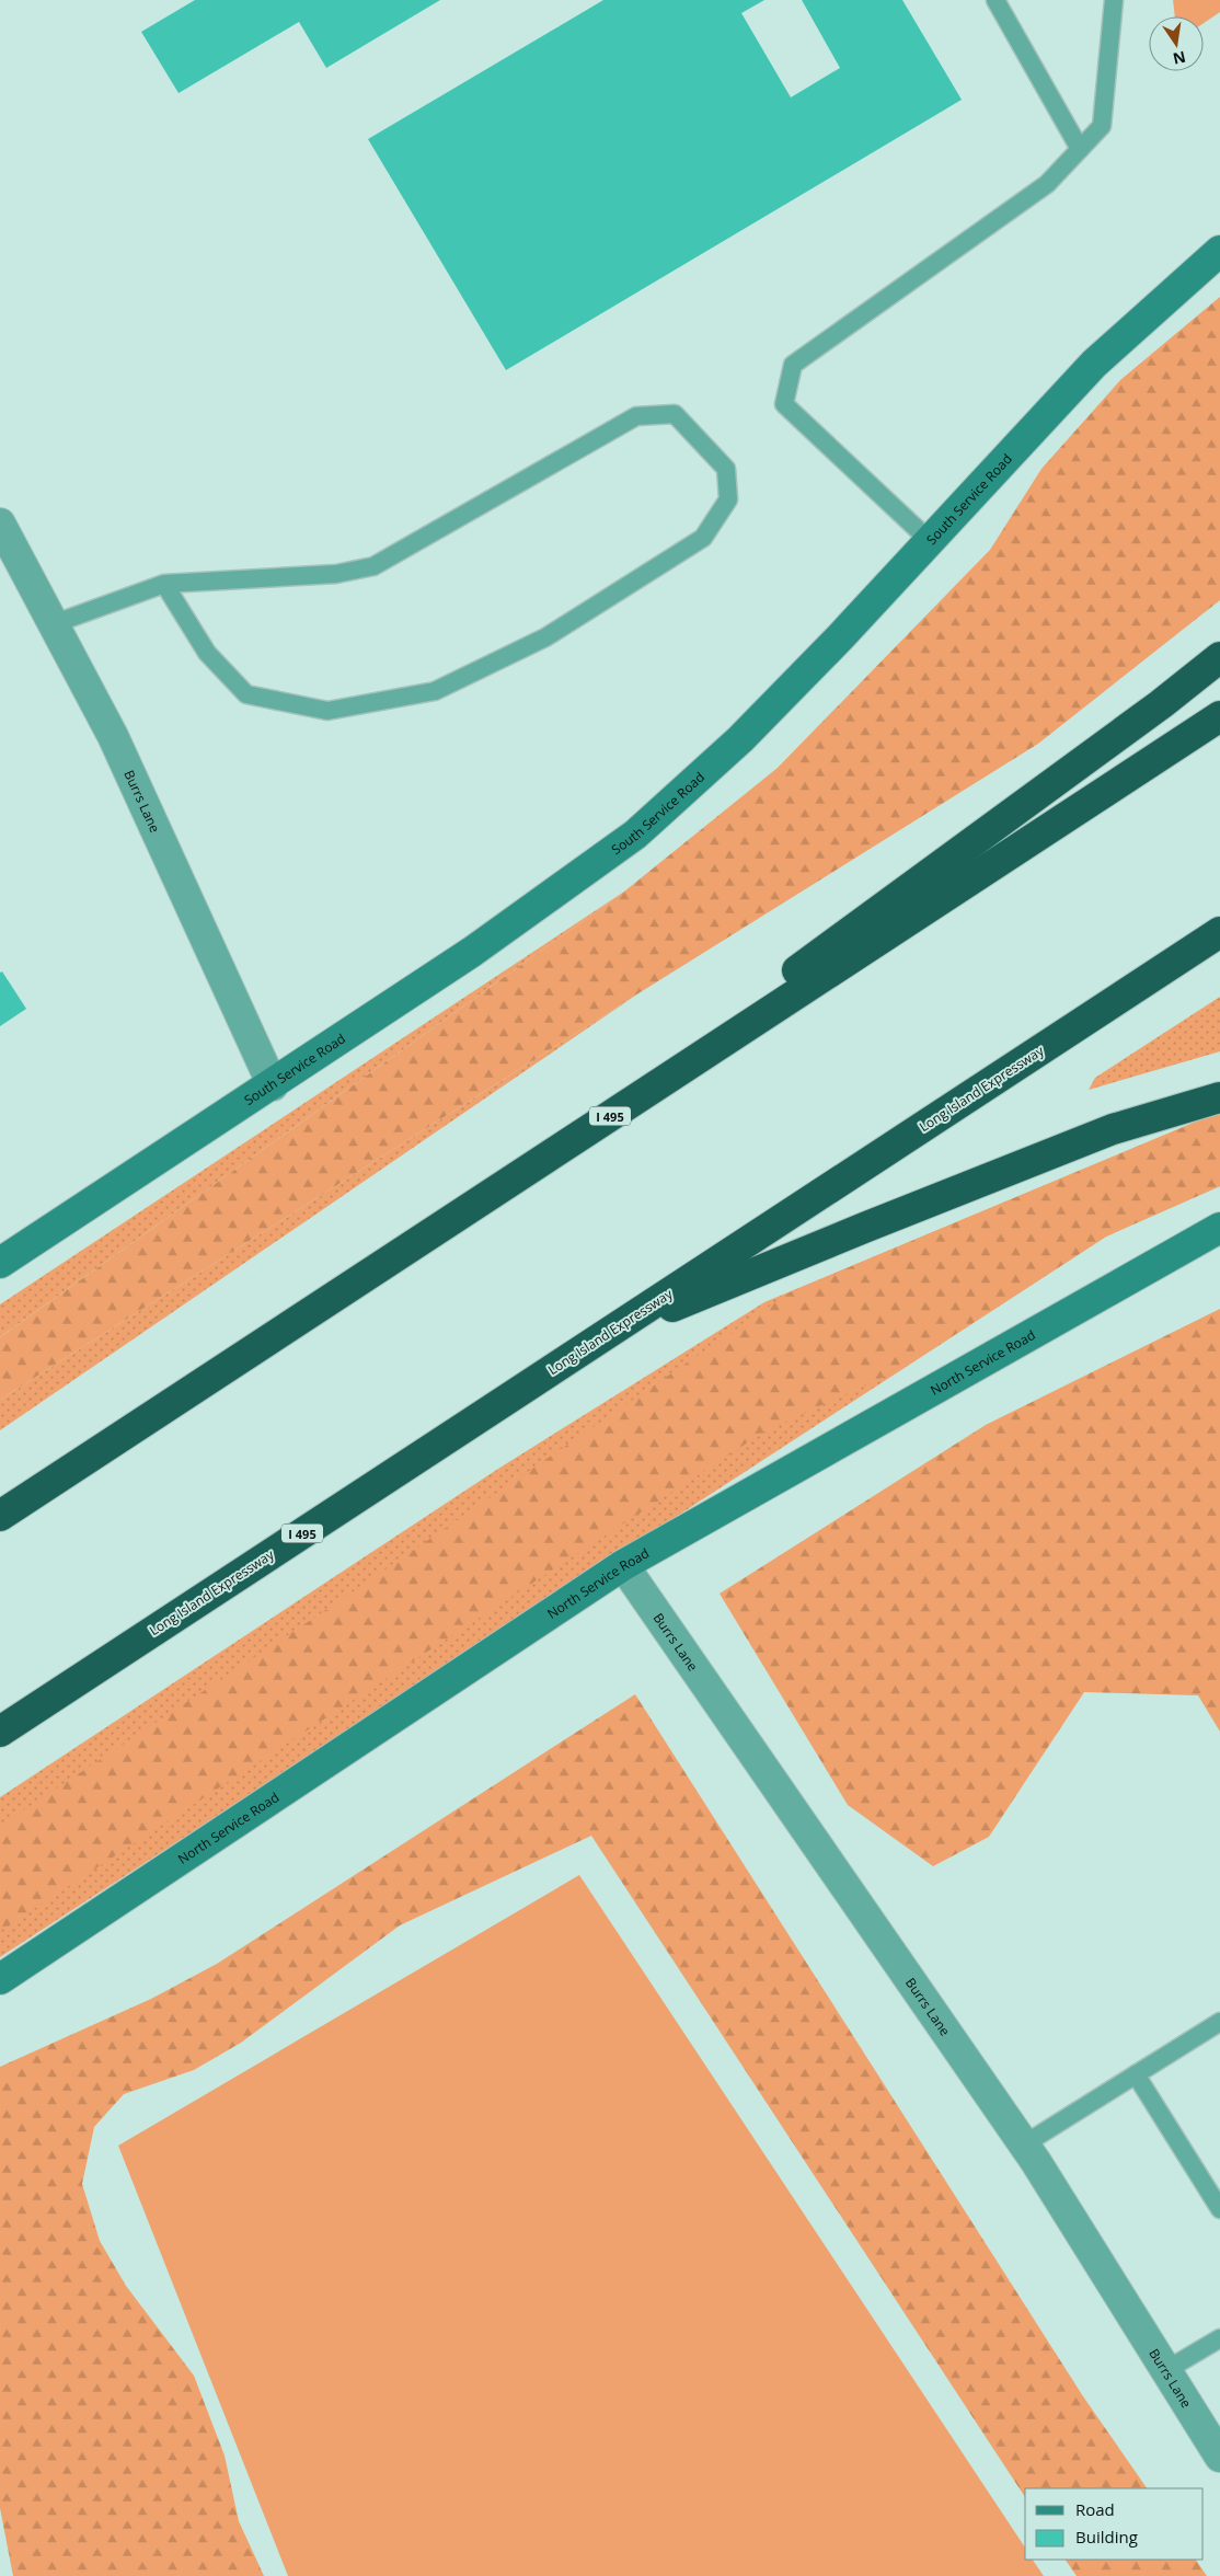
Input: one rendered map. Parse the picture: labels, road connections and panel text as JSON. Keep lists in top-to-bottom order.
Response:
{
  "streets": {
    "highway": ["Long Island Expressway", "I 495"],
    "main road": ["South Service Road", "North Service Road"],
    "street": ["Burrs Lane"]
  },
  "crossings": [
    ["South Service Road", "Burrs Lane"],
    ["Burrs Lane", "North Service Road"]
  ],
  "legend": ["Road", "Building"],
  "north": "bottom"
}
